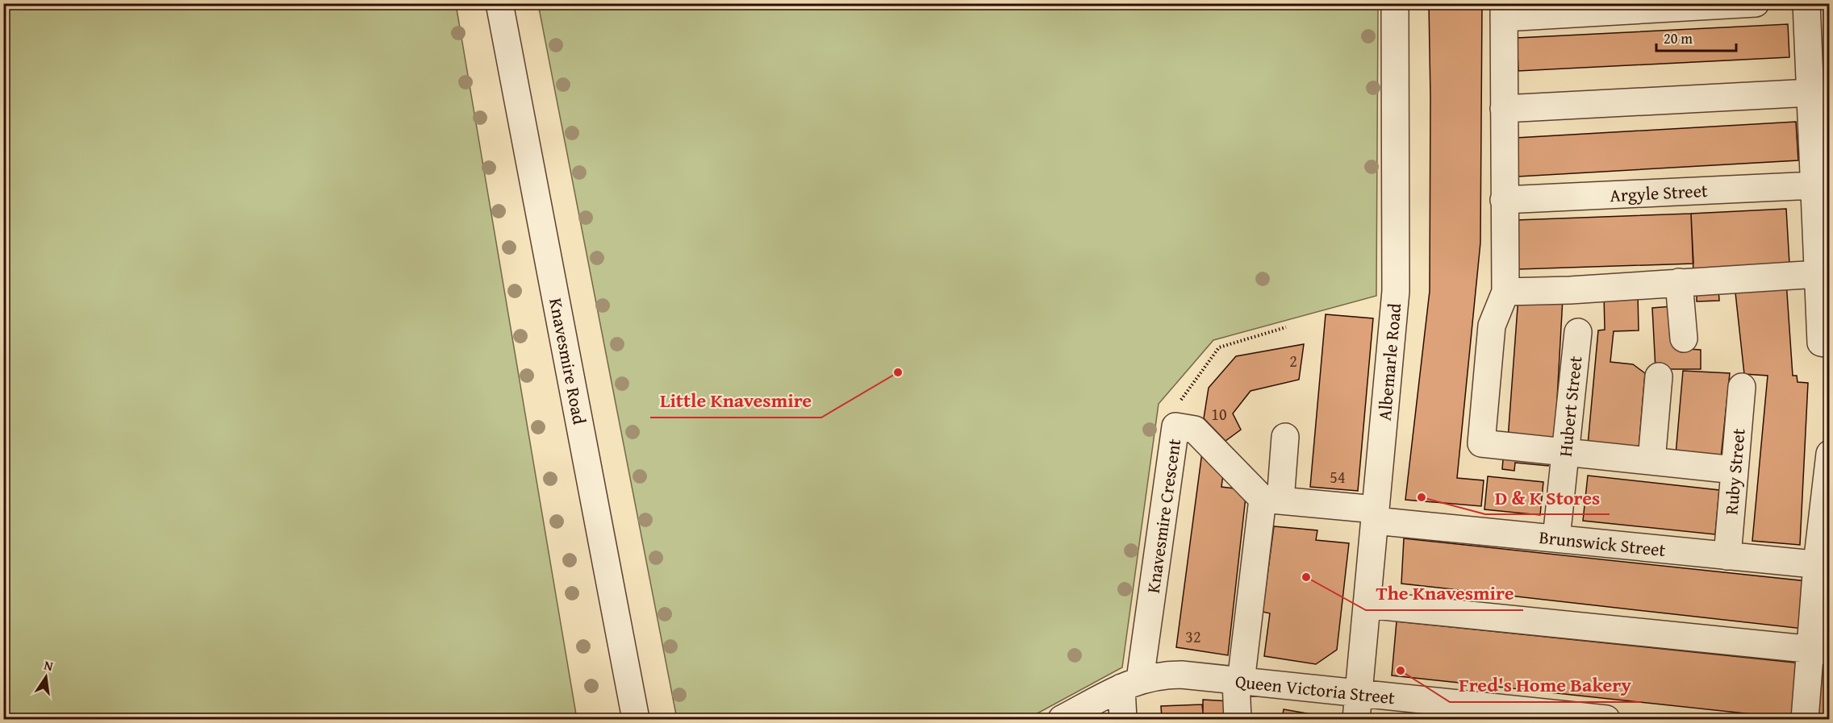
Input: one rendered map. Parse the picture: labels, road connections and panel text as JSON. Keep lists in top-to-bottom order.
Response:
{
  "streets": {
    "street": [
      "Argyle Street",
      "Knavesmire Road",
      "Albemarle Road",
      "Hubert Street",
      "Ruby Street",
      "Knavesmire Crescent",
      "Brunswick Street",
      "Queen Victoria Street"
    ]
  },
  "crossings": [
    ["Albemarle Road", "Brunswick Street"],
    ["Albemarle Road", "Queen Victoria Street"],
    ["Hubert Street", "Brunswick Street"],
    ["Ruby Street", "Brunswick Street"],
    ["Knavesmire Crescent", "Queen Victoria Street"]
  ],
  "places": [
    "Little Knavesmire",
    "D & K Stores",
    "The Knavesmire",
    "Fred's Home Bakery"
  ],
  "house_numbers": [
    "2",
    "10",
    "54",
    "32"
  ],
  "scale_bar": "20 m",
  "north": "top"
}
